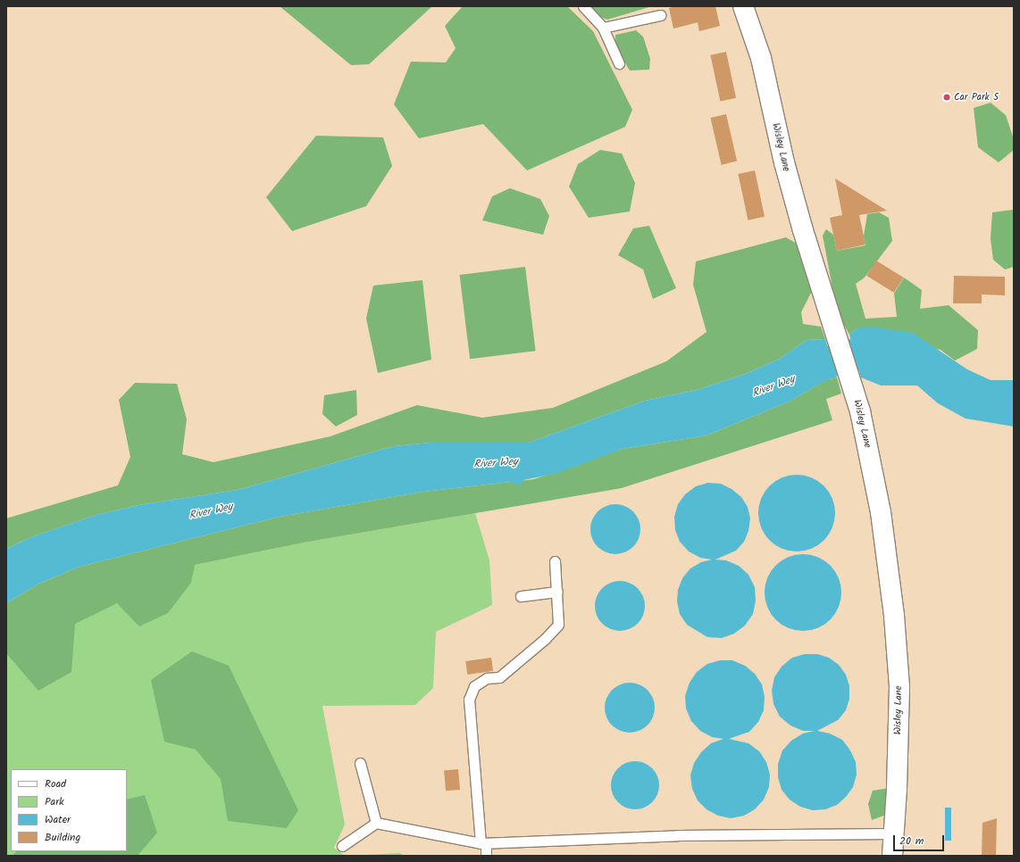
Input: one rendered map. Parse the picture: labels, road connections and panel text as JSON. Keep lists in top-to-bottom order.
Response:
{
  "streets": {
    "street": ["Wisley Lane"]
  },
  "water": ["River Wey"],
  "places": ["Car Park 5"],
  "legend": [
    "Road",
    "Park",
    "Water",
    "Building"
  ],
  "scale_bar": "20 m"
}
